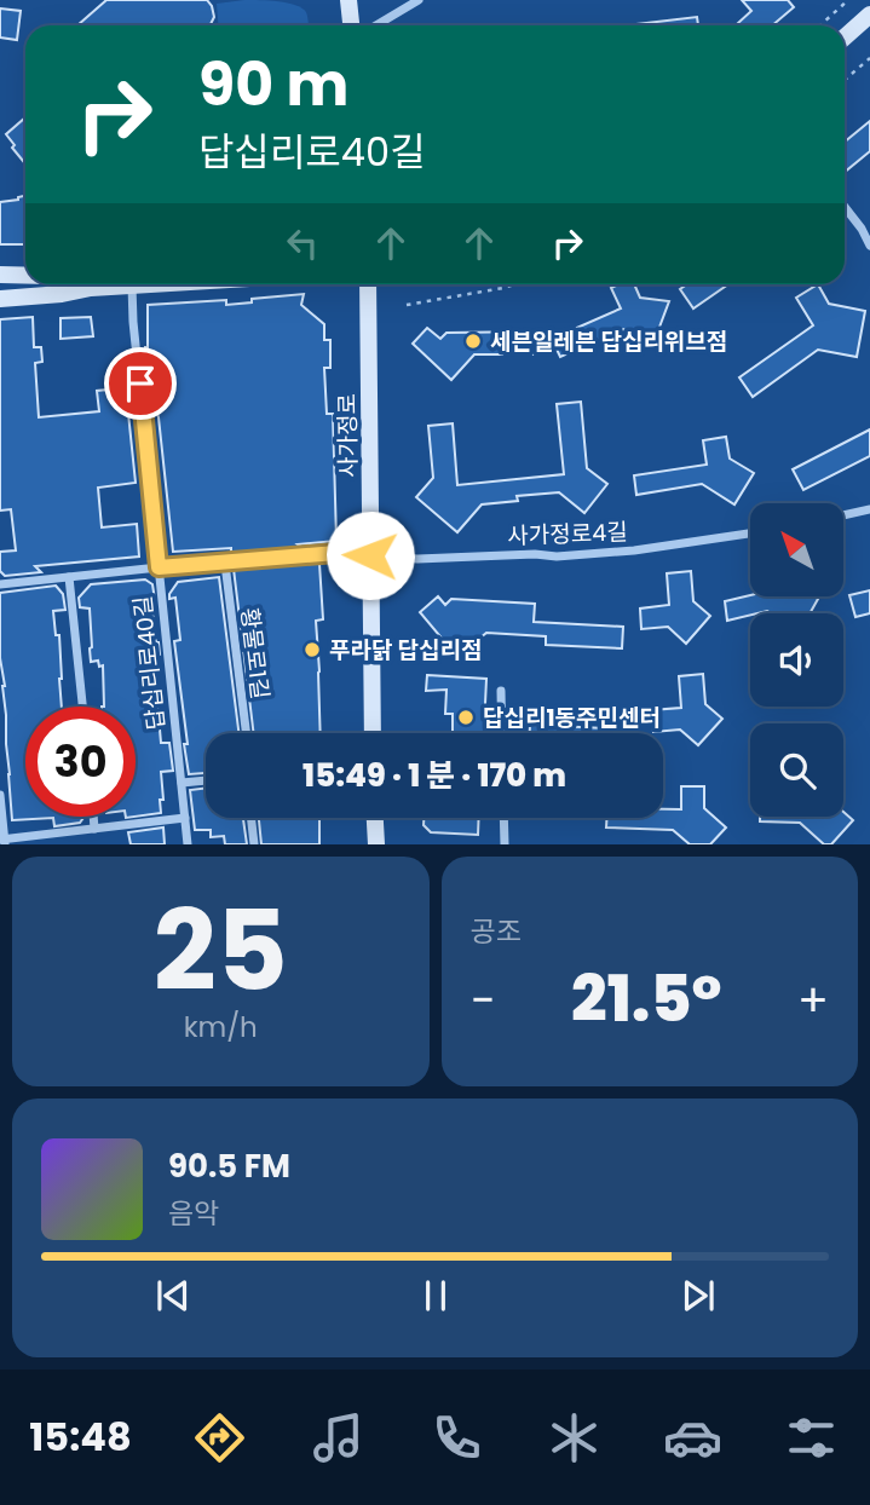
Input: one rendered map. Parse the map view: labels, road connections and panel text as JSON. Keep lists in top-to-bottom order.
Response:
{
  "streets": {
    "main road": ["사가정로"],
    "street": ["사가정로4길", "황물로1길", "답십리로40길"]
  },
  "crossings": [
    ["사가정로", "사가정로4길"],
    ["사가정로4길", "황물로1길"],
    ["사가정로4길", "답십리로40길"]
  ],
  "places": ["세븐일레븐 답십리위브점", "푸라닭 답십리점", "답십리1동주민센터"],
  "north": "top left",
  "page": {
    "turn": ["90 m", "답십리로40길"],
    "limit": "30",
    "trip": "15:49 · 1 분 · 170 m",
    "tile": [
      ["25", "km/h"],
      "공조"
    ],
    "heat": ["−", "21.5°", "+"],
    "song": ["90.5 FM", "음악"],
    "tabs": "15:48"
  }
}
